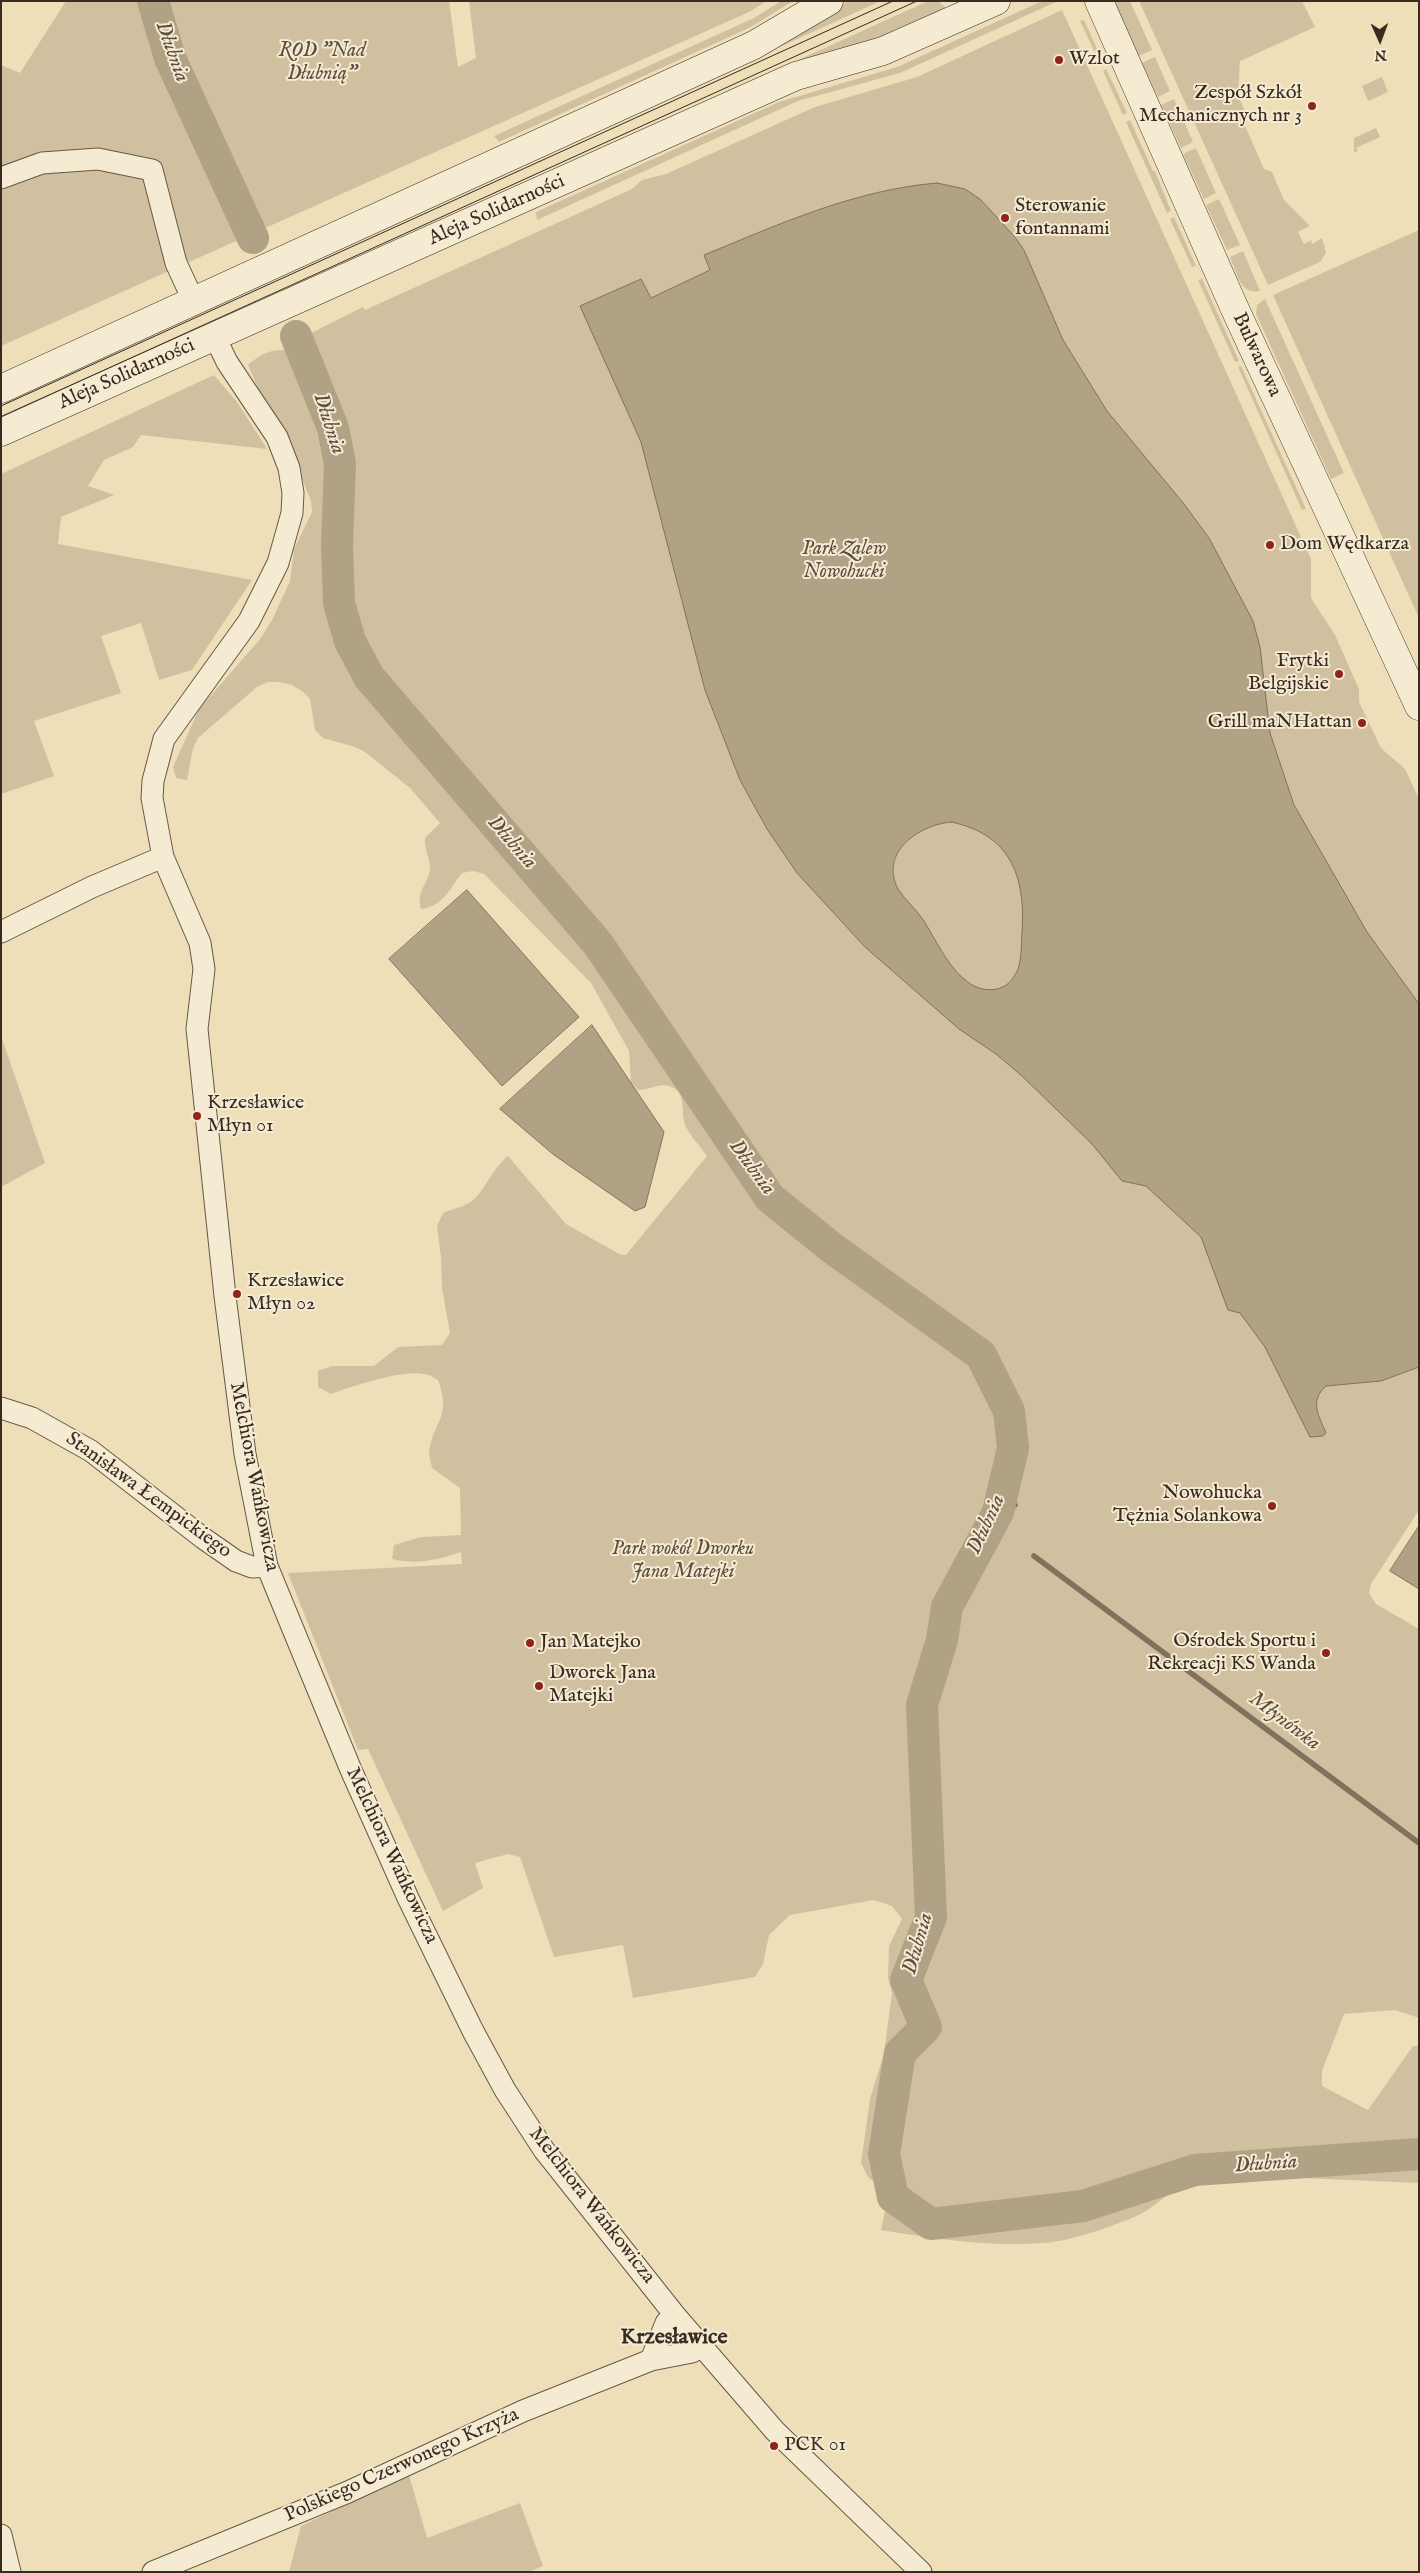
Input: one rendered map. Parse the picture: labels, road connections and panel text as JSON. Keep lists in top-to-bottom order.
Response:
{
  "streets": {
    "street": [
      "Aleja Solidarności",
      "Bulwarowa",
      "Melchiora Wańkowicza",
      "Stanisława Łempickiego",
      "Polskiego Czerwonego Krzyża"
    ]
  },
  "crossings": [
    ["Aleja Solidarności", "Melchiora Wańkowicza"],
    ["Melchiora Wańkowicza", "Stanisława Łempickiego"],
    ["Melchiora Wańkowicza", "Polskiego Czerwonego Krzyża"]
  ],
  "districts": ["Krzesławice"],
  "water": ["Dłubnia", "Młynówka"],
  "parks": ["ROD \"Nad Dłubnią\"", "Park Zalew Nowohucki", "Park wokół Dworku Jana Matejki"],
  "places": [
    "Wzlot",
    "Zespół Szkół Mechanicznych nr 3",
    "Sterowanie fontannami",
    "Dom Wędkarza",
    "Frytki Belgijskie",
    "Grill maNHattan",
    "Krzesławice Młyn 01",
    "Krzesławice Młyn 02",
    "Nowohucka Tężnia Solankowa",
    "Jan Matejko",
    "Ośrodek Sportu i Rekreacji KS Wanda",
    "Dworek Jana Matejki",
    "PCK 01"
  ],
  "north": "bottom"
}
